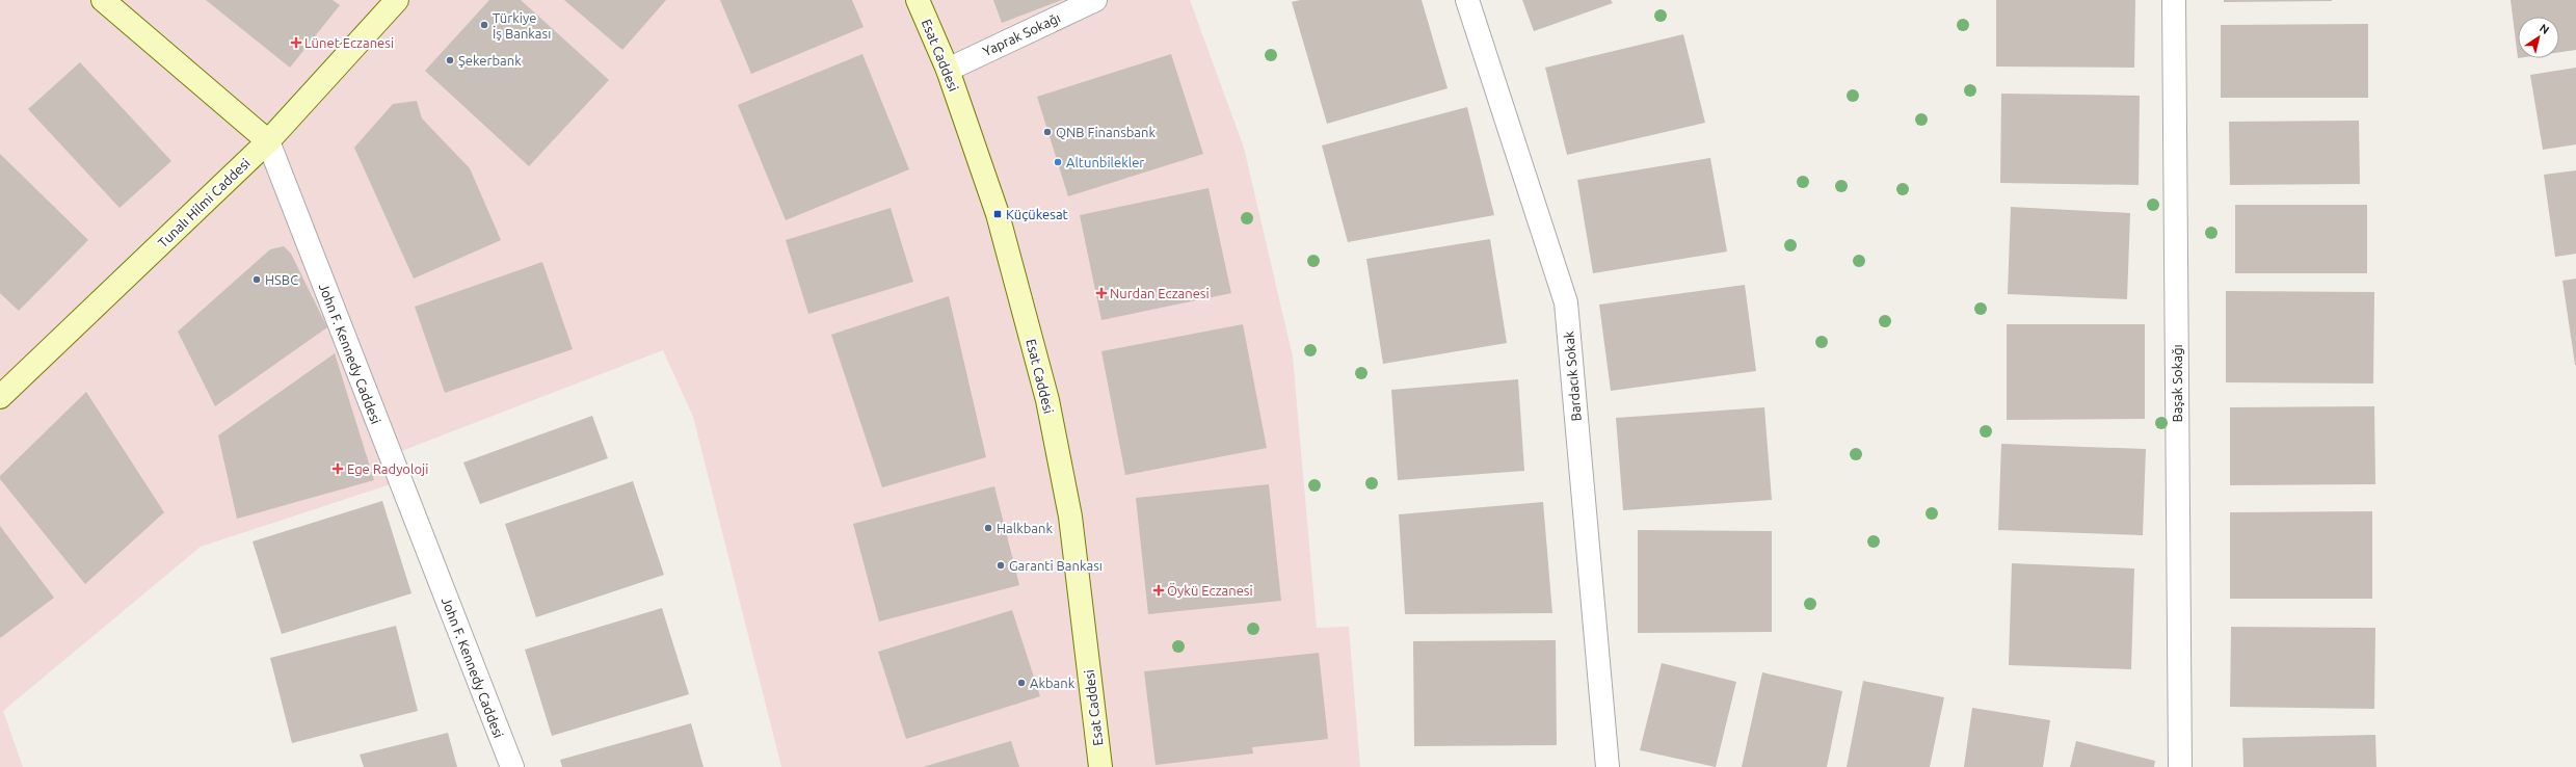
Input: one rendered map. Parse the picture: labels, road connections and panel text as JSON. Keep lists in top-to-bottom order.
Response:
{
  "streets": {
    "main road": ["Esat Caddesi", "Tunalı Hilmi Caddesi", "John F. Kennedy Caddesi"],
    "street": ["Yaprak Sokağı", "Bardacık Sokak", "Başak Sokağı"]
  },
  "crossings": [
    ["Yaprak Sokağı", "Esat Caddesi"],
    ["Tunalı Hilmi Caddesi", "John F. Kennedy Caddesi"]
  ],
  "places": {
    "other": [
      "Türkiye İş Bankası",
      "Şekerbank",
      "QNB Finansbank",
      "Altunbilekler",
      "HSBC",
      "Halkbank",
      "Garanti Bankası",
      "Akbank"
    ],
    "health": [
      "Lünet Eczanesi",
      "Nurdan Eczanesi",
      "Ege Radyoloji",
      "Öykü Eczanesi"
    ],
    "transit": ["Küçükesat"]
  },
  "north": "top right"
}
